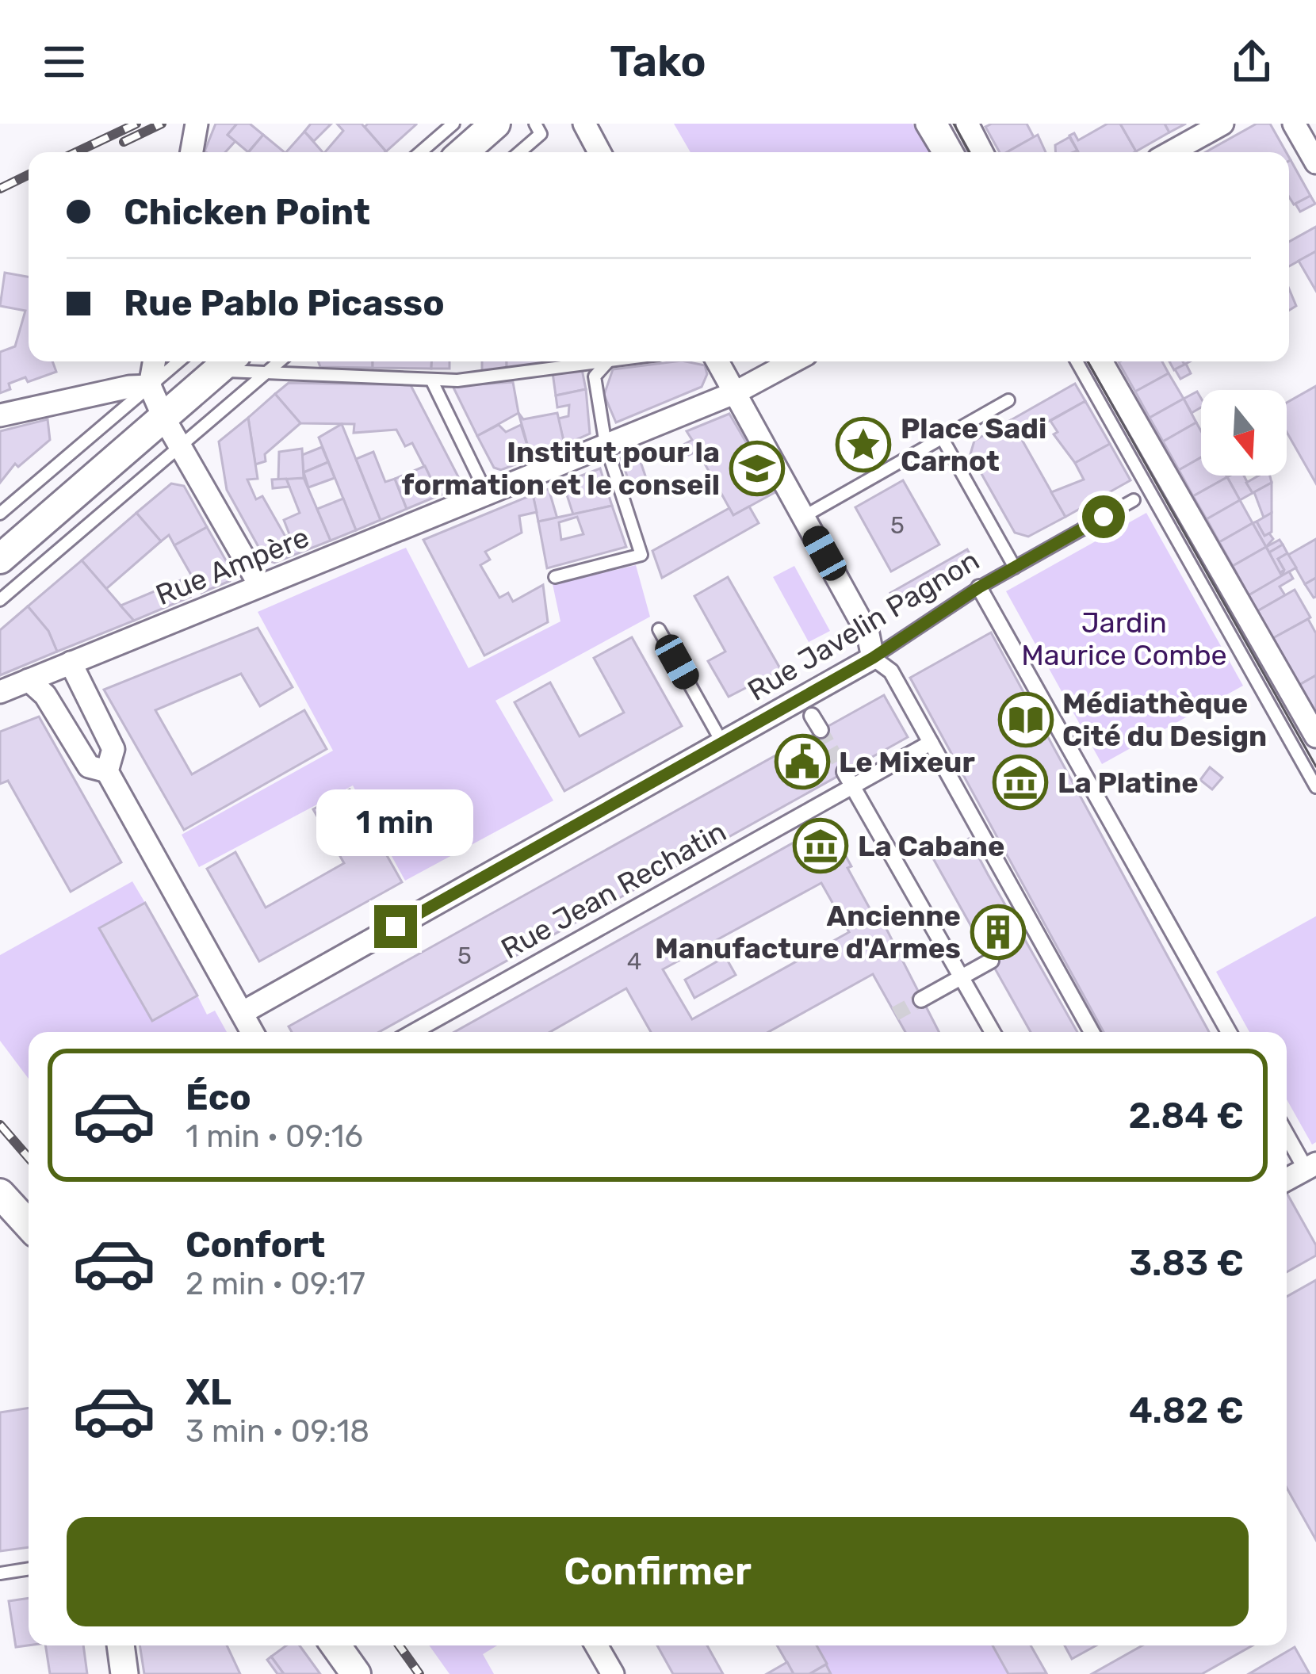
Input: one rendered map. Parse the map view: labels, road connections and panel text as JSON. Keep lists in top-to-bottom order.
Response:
{
  "streets": {
    "street": ["Rue Ampère", "Rue Javelin Pagnon", "Rue Jean Rechatin"]
  },
  "parks": ["Jardin Maurice Combe"],
  "places": {
    "place": ["Place Sadi Carnot"],
    "school or university": ["Institut pour la formation et le conseil"],
    "library": ["Médiathèque Cité du Design"],
    "public building": ["Le Mixeur"],
    "museum": ["La Platine", "La Cabane"],
    "building": ["Ancienne Manufacture d'Armes"]
  },
  "house_numbers": ["5", "5", "4"],
  "north": "bottom",
  "page": {
    "header": "Tako",
    "banner": ["Chicken Point", "Rue Pablo Picasso"],
    "bubble": "1 min",
    "list": [
      {
        "name": "Éco",
        "note": "1 min · 09:16",
        "value": "2.84 €"
      },
      {
        "name": "Confort",
        "note": "2 min · 09:17",
        "value": "3.83 €"
      },
      {
        "name": "XL",
        "note": "3 min · 09:18",
        "value": "4.82 €"
      }
    ],
    "buttons": "Confirmer"
  }
}
